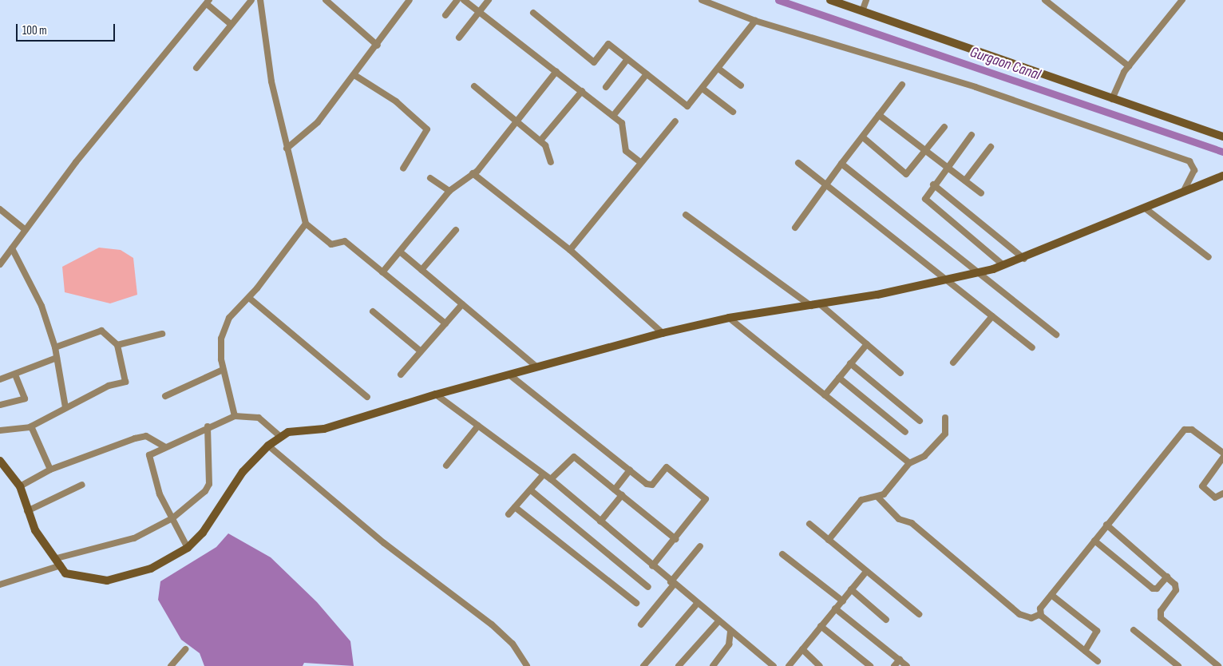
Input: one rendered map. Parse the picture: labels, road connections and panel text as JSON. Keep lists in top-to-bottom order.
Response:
{
  "water": ["Gurgaon Canal"],
  "scale_bar": "100 m"
}
